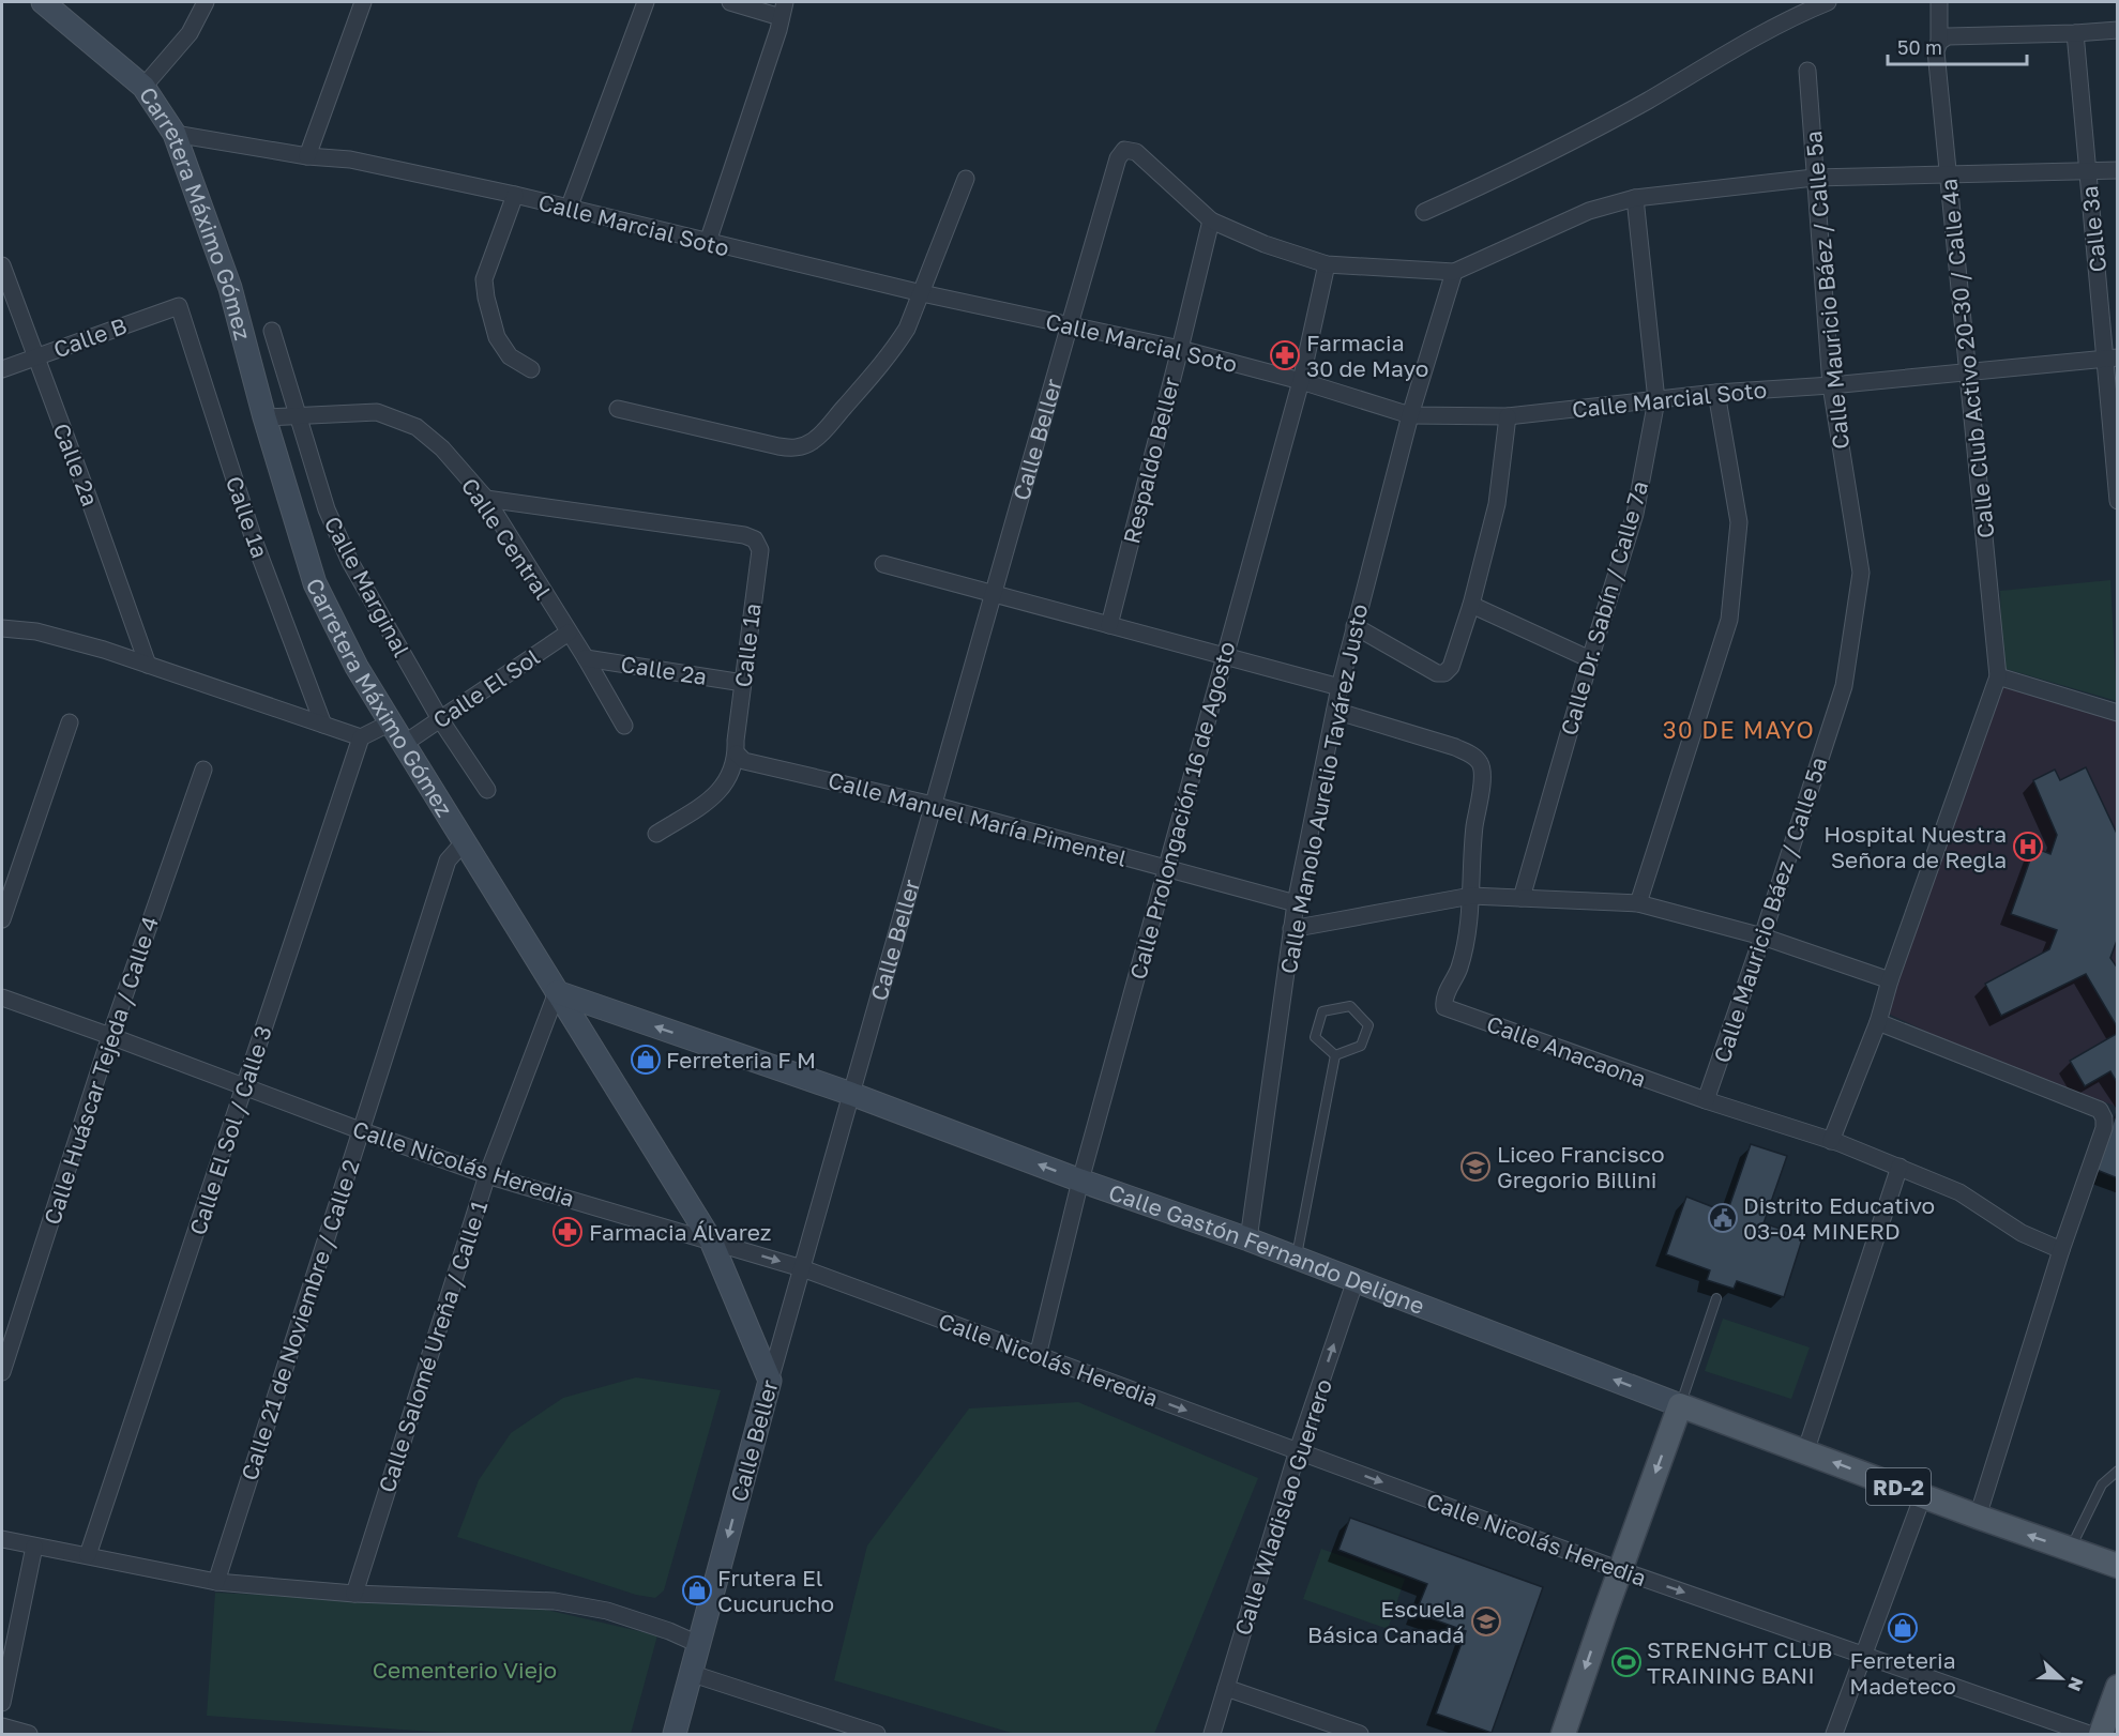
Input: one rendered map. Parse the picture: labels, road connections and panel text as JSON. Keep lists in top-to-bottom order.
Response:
{
  "streets": {
    "main road": [
      "Carretera Máximo Gómez",
      "Calle Beller",
      "Calle Gastón Fernando Deligne",
      "RD-2"
    ],
    "street": [
      "Calle Marcial Soto",
      "Calle 3ª",
      "Calle Mauricio Báez / Calle 5ª",
      "Calle B",
      "Calle Club Activo 20-30 / Calle 4ª",
      "Respaldo Beller",
      "Calle 2ª",
      "Calle 1ª",
      "Calle Central",
      "Calle Marginal",
      "Calle Dr. Sabín / Calle 7ª",
      "Calle El Sol",
      "Calle Manolo Aurelio Tavárez Justo",
      "Calle Prolongación 16 de Agosto",
      "Calle Manuel María Pimentel",
      "Calle Anacaona",
      "Calle Huáscar Tejeda / Calle 4",
      "Calle El Sol / Calle 3",
      "Calle Nicolás Heredia",
      "Calle 21 de Noviembre / Calle 2",
      "Calle Salomé Ureña / Calle 1",
      "Calle Wladislao Guerrero"
    ]
  },
  "crossings": [
    ["Carretera Máximo Gómez", "Calle Marcial Soto"],
    ["Carretera Máximo Gómez", "Calle Beller"],
    ["Carretera Máximo Gómez", "Calle Central"],
    ["Carretera Máximo Gómez", "Calle El Sol"],
    ["Carretera Máximo Gómez", "Calle Nicolás Heredia"],
    ["Carretera Máximo Gómez", "Calle Gastón Fernando Deligne"],
    ["Carretera Máximo Gómez", "Calle 21 de Noviembre / Calle 2"],
    ["Carretera Máximo Gómez", "Calle Salomé Ureña / Calle 1"],
    ["Calle Marcial Soto", "Calle 3ª"],
    ["Calle Marcial Soto", "Calle Mauricio Báez / Calle 5ª"],
    ["Calle Marcial Soto", "Calle Club Activo 20-30 / Calle 4ª"],
    ["Calle Marcial Soto", "Calle Beller"],
    ["Calle Marcial Soto", "Respaldo Beller"],
    ["Calle Marcial Soto", "Calle Dr. Sabín / Calle 7ª"],
    ["Calle Marcial Soto", "Calle Manolo Aurelio Tavárez Justo"],
    ["Calle Marcial Soto", "Calle Prolongación 16 de Agosto"],
    ["Calle Mauricio Báez / Calle 5ª", "Calle Anacaona"],
    ["Calle B", "Calle 2ª"],
    ["Calle B", "Calle 1ª"],
    ["Calle Beller", "Respaldo Beller"],
    ["Calle Beller", "Calle Manuel María Pimentel"],
    ["Calle Beller", "Calle Nicolás Heredia"],
    ["Calle Beller", "Calle Gastón Fernando Deligne"],
    ["Calle 2ª", "Calle 1ª"],
    ["Calle 2ª", "Calle Central"],
    ["Calle 1ª", "Calle Central"],
    ["Calle 1ª", "Calle Manuel María Pimentel"],
    ["Calle Central", "Calle Marginal"],
    ["Calle Central", "Calle El Sol"],
    ["Calle Marginal", "Calle El Sol"],
    ["Calle Manolo Aurelio Tavárez Justo", "Calle Manuel María Pimentel"],
    ["Calle Manolo Aurelio Tavárez Justo", "Calle Anacaona"],
    ["Calle Manolo Aurelio Tavárez Justo", "Calle Gastón Fernando Deligne"],
    ["Calle Prolongación 16 de Agosto", "Calle Manuel María Pimentel"],
    ["Calle Prolongación 16 de Agosto", "Calle Nicolás Heredia"],
    ["Calle Prolongación 16 de Agosto", "Calle Gastón Fernando Deligne"],
    ["Calle Huáscar Tejeda / Calle 4", "Calle Nicolás Heredia"],
    ["Calle El Sol / Calle 3", "Calle Nicolás Heredia"],
    ["Calle Nicolás Heredia", "Calle 21 de Noviembre / Calle 2"],
    ["Calle Nicolás Heredia", "Calle Salomé Ureña / Calle 1"],
    ["Calle Nicolás Heredia", "Calle Wladislao Guerrero"],
    ["Calle Gastón Fernando Deligne", "Calle Salomé Ureña / Calle 1"],
    ["Calle Gastón Fernando Deligne", "RD-2"],
    ["Calle Gastón Fernando Deligne", "Calle Wladislao Guerrero"]
  ],
  "one_way": ["Calle Nicolás Heredia", "Calle Gastón Fernando Deligne", "Calle Wladislao Guerrero"],
  "districts": ["30 DE MAYO"],
  "parks": ["Cementerio Viejo"],
  "places": {
    "pharmacy": ["Farmacia 30 de Mayo", "Farmacia Álvarez"],
    "hospital": ["Hospital Nuestra Señora de Regla"],
    "shop": ["Ferreteria F M", "Frutera El Cucurucho", "Ferreteria Madeteco"],
    "school or university": ["Liceo Francisco Gregorio Billini", "Escuela Básica Canadá"],
    "public building": ["Distrito Educativo 03-04 MINERD"],
    "sports": ["STRENGHT CLUB TRAINING BANI"]
  },
  "scale_bar": "50 m",
  "north": "right"
}
